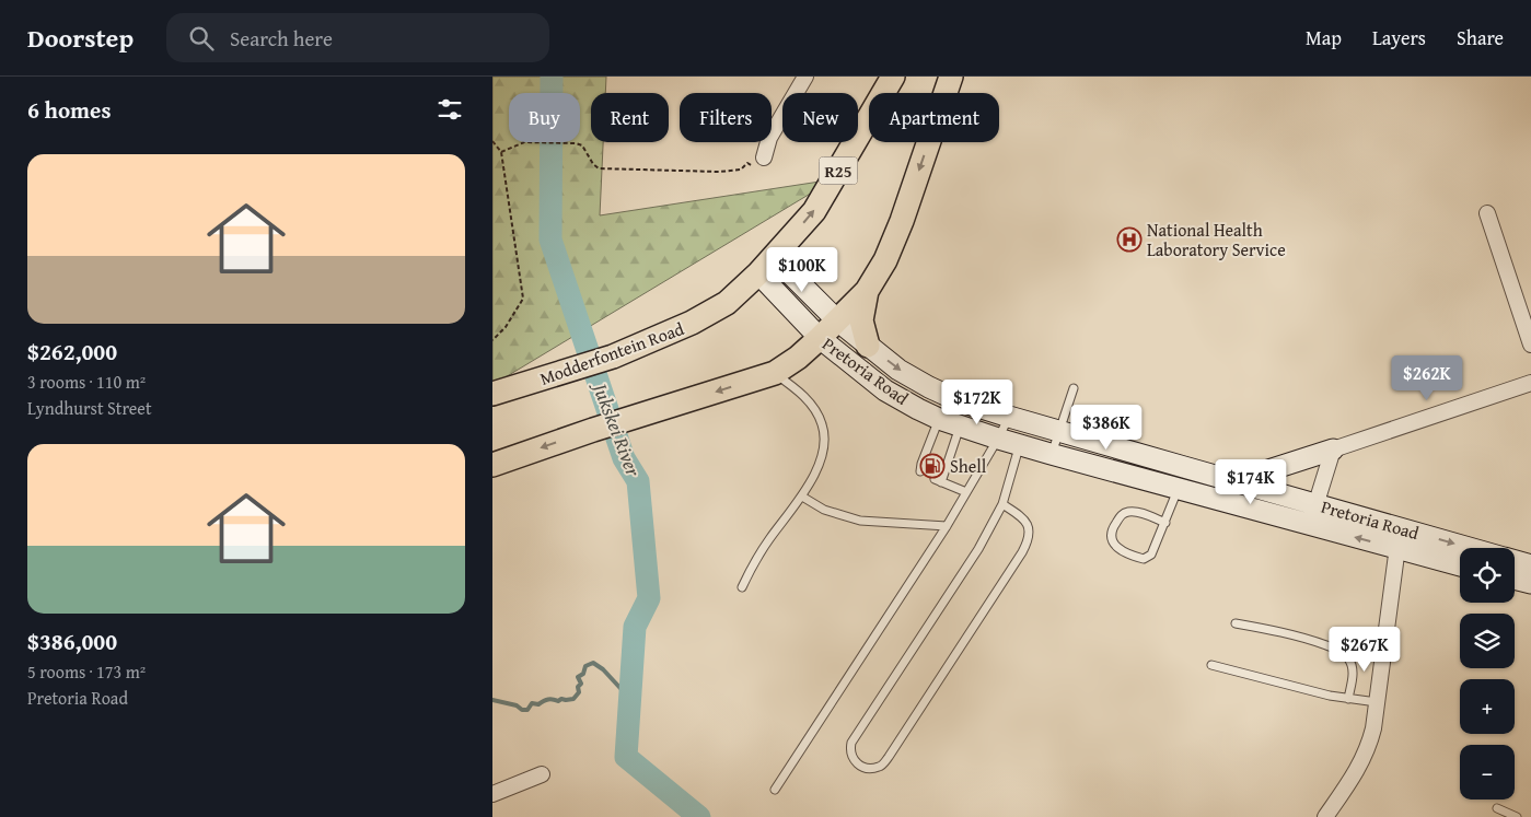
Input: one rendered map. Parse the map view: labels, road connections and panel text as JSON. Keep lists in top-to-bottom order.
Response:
{
  "streets": {
    "main road": ["R25", "Modderfontein Road", "Pretoria Road"]
  },
  "crossings": [
    ["Modderfontein Road", "Pretoria Road"]
  ],
  "water": ["Jukskei River"],
  "places": {
    "hospital": ["National Health Laboratory Service"],
    "fuel station": ["Shell"]
  },
  "page": {
    "header": "Doorstep",
    "search": "Search here",
    "nav": ["Map", "Layers", "Share"],
    "heading": "6 homes",
    "chip": [
      "Buy",
      "Rent",
      "Filters",
      "New",
      "Apartment"
    ],
    "list": [
      {
        "name": "$262,000",
        "note": "3 rooms · 110 m² · Lyndhurst Street"
      },
      {
        "name": "$386,000",
        "note": "5 rooms · 173 m² · Pretoria Road"
      }
    ],
    "price": [
      "$100K",
      "$262K",
      "$172K",
      "$386K",
      "$174K",
      "$267K"
    ],
    "map_buttons": ["+", "−"]
  }
}
